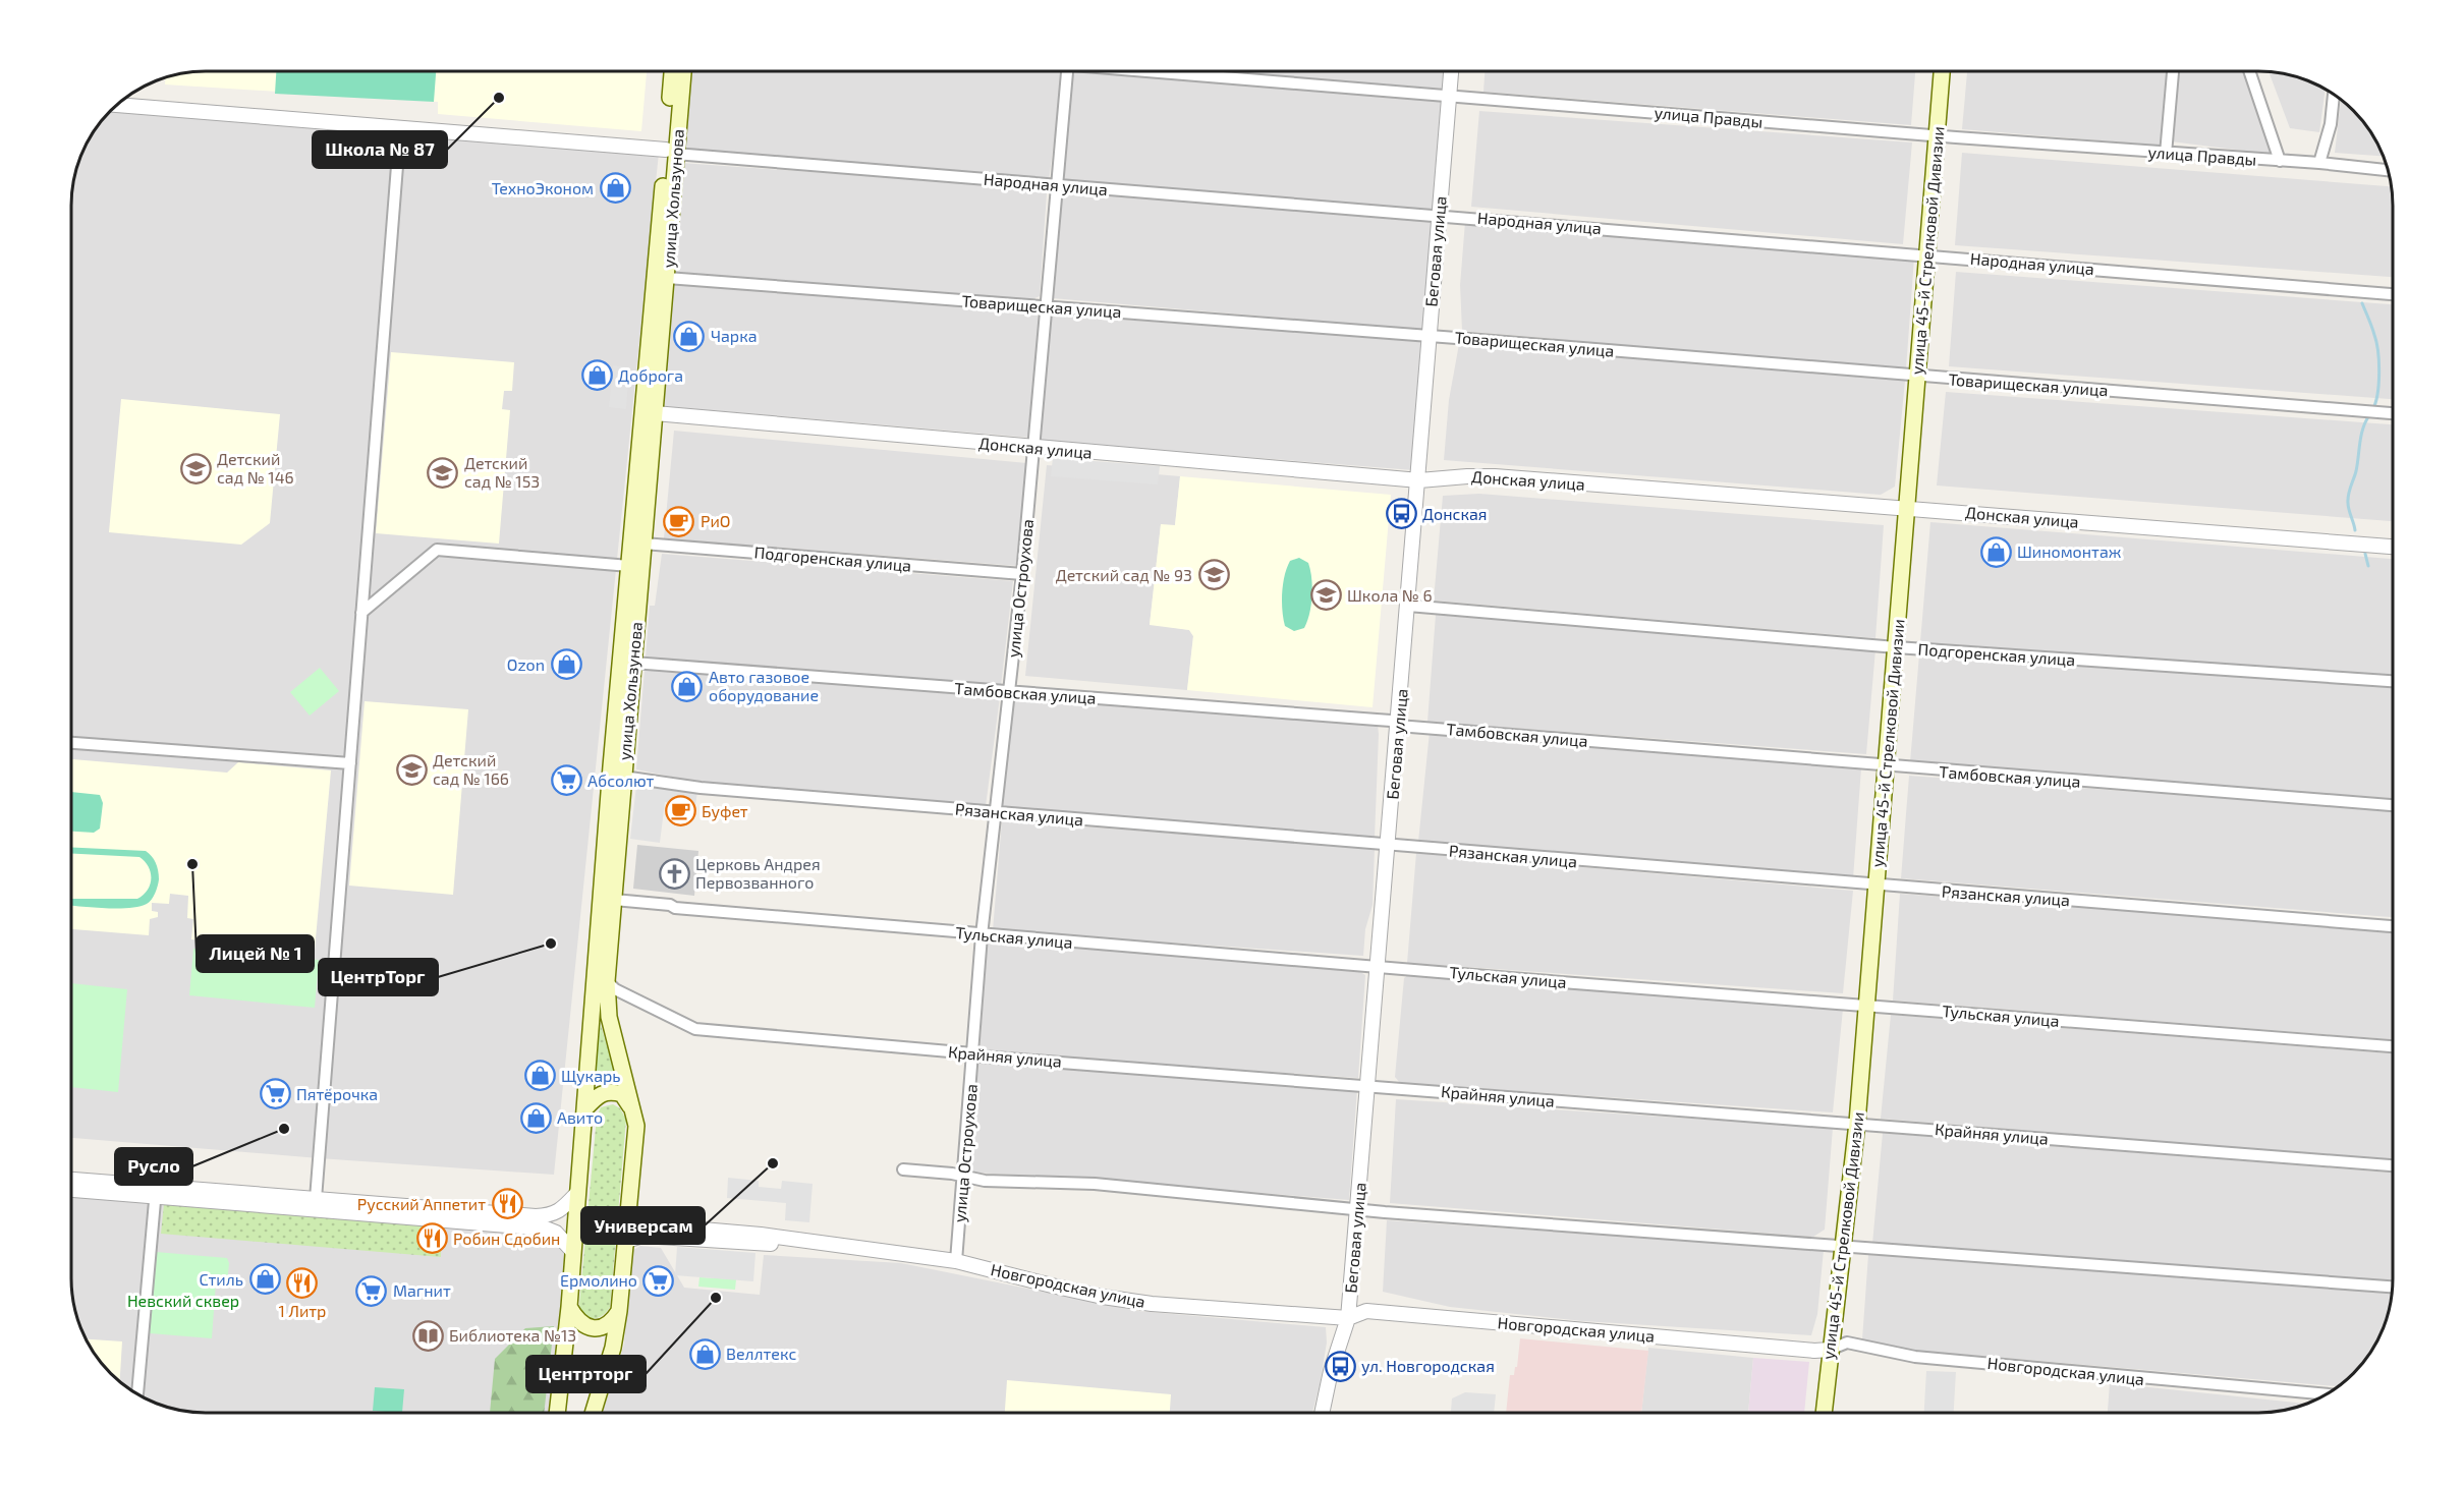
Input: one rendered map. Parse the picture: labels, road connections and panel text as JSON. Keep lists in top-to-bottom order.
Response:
{
  "streets": {
    "main road": ["улица Хользунова", "улица 45-й Стрелковой Дивизии"],
    "street": [
      "улица Правды",
      "Народная улица",
      "Беговая улица",
      "Товарищеская улица",
      "Донская улица",
      "Подгоренская улица",
      "улица Остроухова",
      "Тамбовская улица",
      "Рязанская улица",
      "Тульская улица",
      "Крайняя улица",
      "Новгородская улица"
    ]
  },
  "crossings": [
    ["улица Правды", "улица 45-й Стрелковой Дивизии"],
    ["улица Правды", "Беговая улица"],
    ["Народная улица", "улица Хользунова"],
    ["Народная улица", "улица 45-й Стрелковой Дивизии"],
    ["Народная улица", "Беговая улица"],
    ["Народная улица", "улица Остроухова"],
    ["улица Хользунова", "Товарищеская улица"],
    ["улица Хользунова", "Донская улица"],
    ["улица Хользунова", "Подгоренская улица"],
    ["улица Хользунова", "Тамбовская улица"],
    ["улица Хользунова", "Рязанская улица"],
    ["улица Хользунова", "Тульская улица"],
    ["улица Хользунова", "Крайняя улица"],
    ["улица Хользунова", "Новгородская улица"],
    ["улица 45-й Стрелковой Дивизии", "Товарищеская улица"],
    ["улица 45-й Стрелковой Дивизии", "Донская улица"],
    ["улица 45-й Стрелковой Дивизии", "Подгоренская улица"],
    ["улица 45-й Стрелковой Дивизии", "Тамбовская улица"],
    ["улица 45-й Стрелковой Дивизии", "Рязанская улица"],
    ["улица 45-й Стрелковой Дивизии", "Тульская улица"],
    ["улица 45-й Стрелковой Дивизии", "Крайняя улица"],
    ["улица 45-й Стрелковой Дивизии", "Новгородская улица"],
    ["Беговая улица", "Товарищеская улица"],
    ["Беговая улица", "Донская улица"],
    ["Беговая улица", "Подгоренская улица"],
    ["Беговая улица", "Тамбовская улица"],
    ["Беговая улица", "Рязанская улица"],
    ["Беговая улица", "Тульская улица"],
    ["Беговая улица", "Крайняя улица"],
    ["Беговая улица", "Новгородская улица"],
    ["Товарищеская улица", "улица Остроухова"],
    ["Донская улица", "улица Остроухова"],
    ["Подгоренская улица", "улица Остроухова"],
    ["улица Остроухова", "Тамбовская улица"],
    ["улица Остроухова", "Рязанская улица"],
    ["улица Остроухова", "Тульская улица"],
    ["улица Остроухова", "Крайняя улица"],
    ["улица Остроухова", "Новгородская улица"]
  ],
  "parks": ["Невский сквер"],
  "places": {
    "other": [
      "Школа № 87",
      "Лицей № 1",
      "ЦентрТорг",
      "Русло",
      "Универсам",
      "Центрторг"
    ],
    "shop": [
      "ТехноЭконом",
      "Чарка",
      "Доброга",
      "Шиномонтаж",
      "Ozon",
      "Авто газовое оборудование",
      "Щукарь",
      "Авито",
      "Стиль",
      "Веллтекс"
    ],
    "school or university": [
      "Детский сад № 146",
      "Детский сад № 153",
      "Детский сад № 93",
      "Школа № 6",
      "Детский сад № 166"
    ],
    "bus stop": ["Донская", "ул. Новгородская"],
    "cafe": ["РиО", "Буфет"],
    "supermarket": [
      "Абсолют",
      "Пятёрочка",
      "Ермолино",
      "Магнит"
    ],
    "church": ["Церковь Андрея Первозванного"],
    "restaurant": ["Русский Аппетит", "Робин Сдобин", "1 Литр"],
    "library": ["Библиотека №13"]
  }
}
